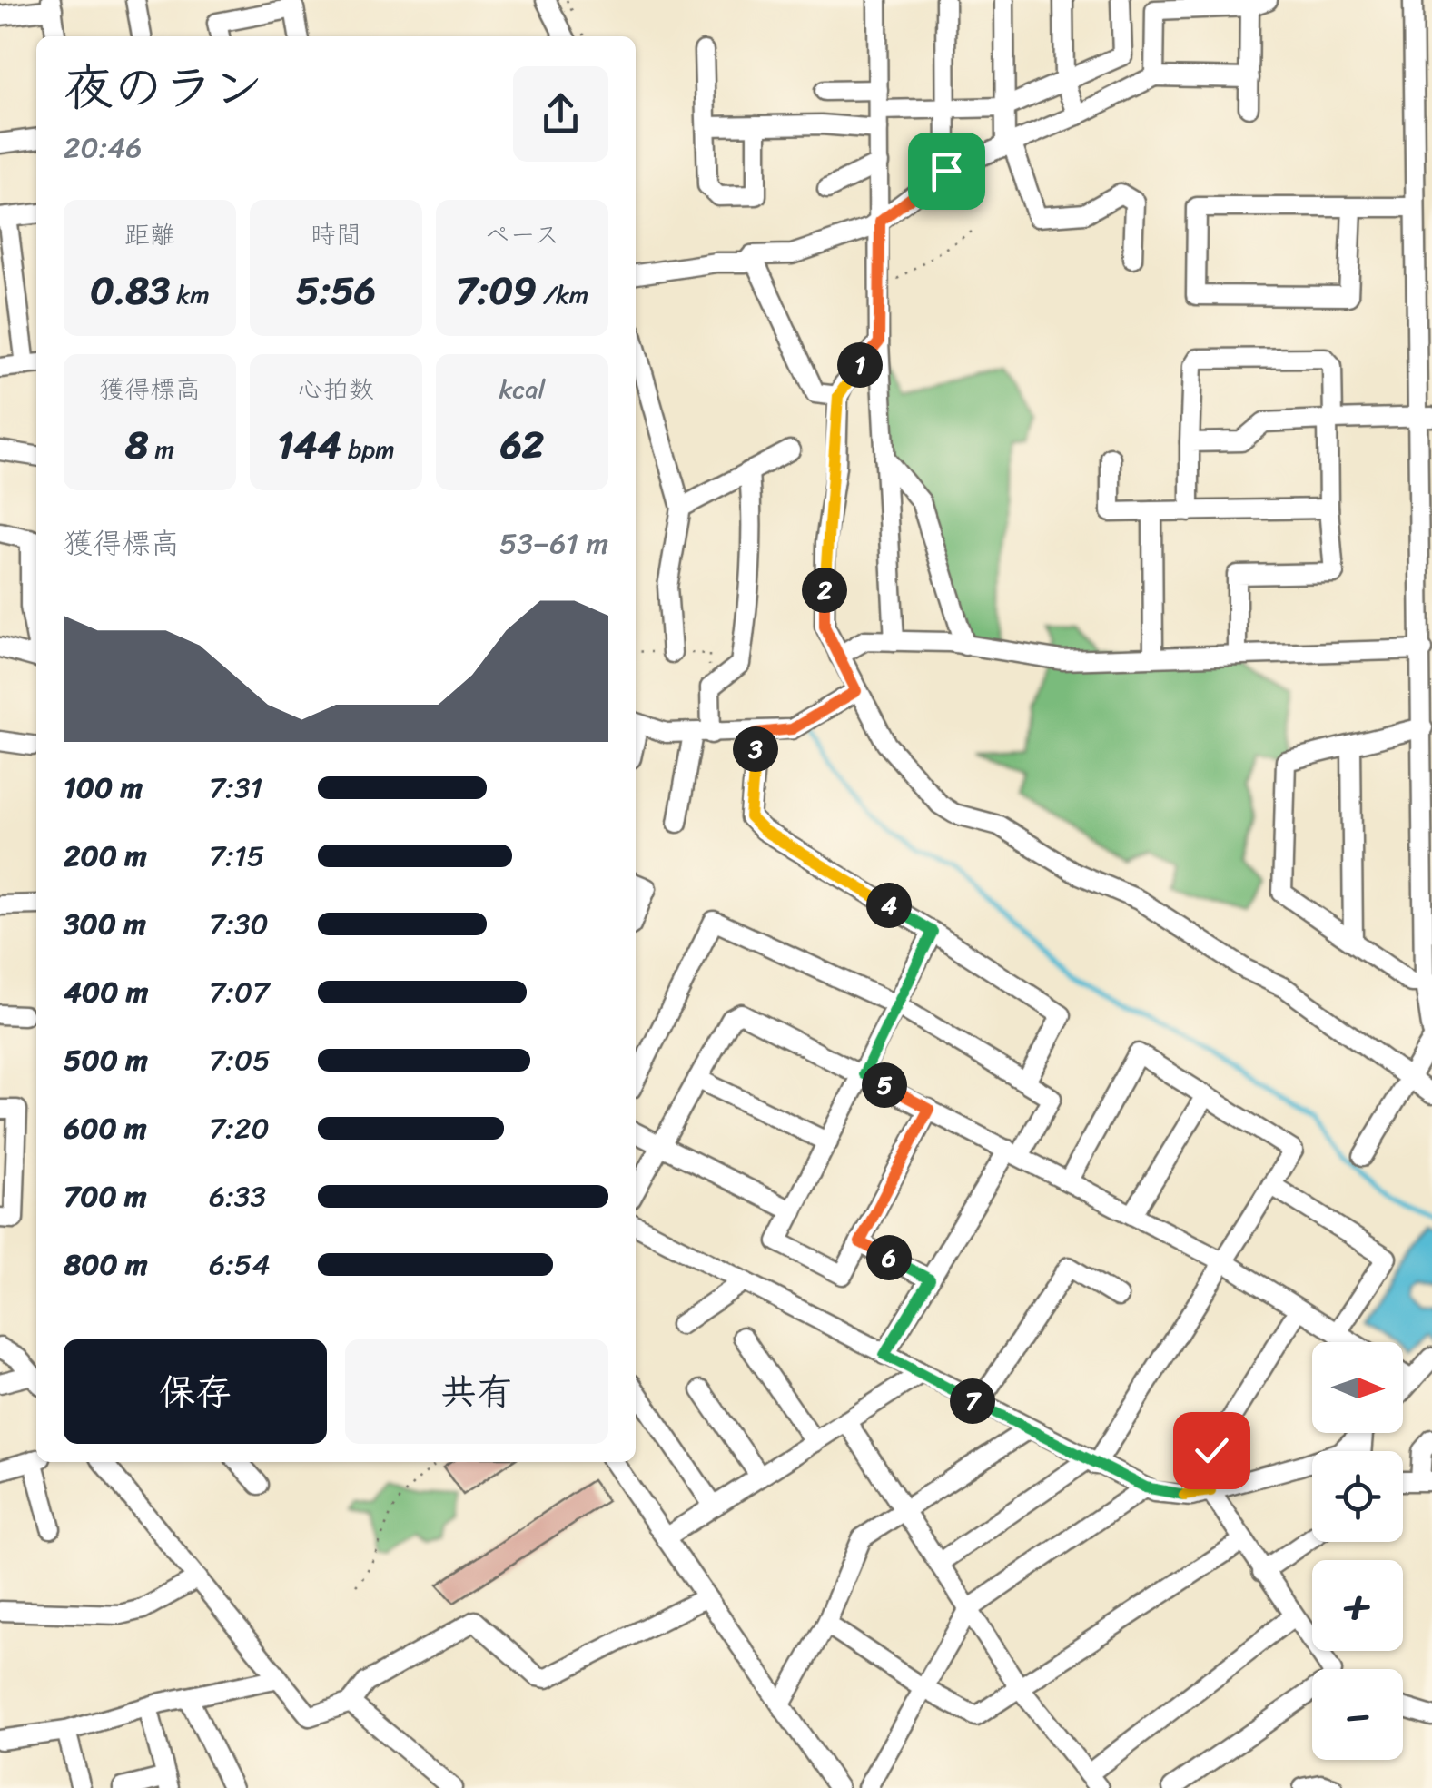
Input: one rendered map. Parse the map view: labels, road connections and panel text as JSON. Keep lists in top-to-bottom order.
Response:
{
  "north": "right",
  "page": {
    "heading": ["夜のラン", "20:46"],
    "stats": [
      ["距離", "0.83 km"],
      ["時間", "5:56"],
      ["ペース", "7:09 /km"],
      ["獲得標高", "8 m"],
      ["心拍数", "144 bpm"],
      ["kcal", "62"]
    ],
    "pins": [
      "1",
      "2",
      "3",
      "4",
      "5",
      "6",
      "7"
    ],
    "chart": ["獲得標高", "53–61 m"],
    "list": [
      {
        "name": "100 m",
        "note": "7:31"
      },
      {
        "name": "200 m",
        "note": "7:15"
      },
      {
        "name": "300 m",
        "note": "7:30"
      },
      {
        "name": "400 m",
        "note": "7:07"
      },
      {
        "name": "500 m",
        "note": "7:05"
      },
      {
        "name": "600 m",
        "note": "7:20"
      },
      {
        "name": "700 m",
        "note": "6:33"
      },
      {
        "name": "800 m",
        "note": "6:54"
      }
    ],
    "buttons": ["保存", "共有"],
    "map_buttons": ["+", "−"]
  }
}
